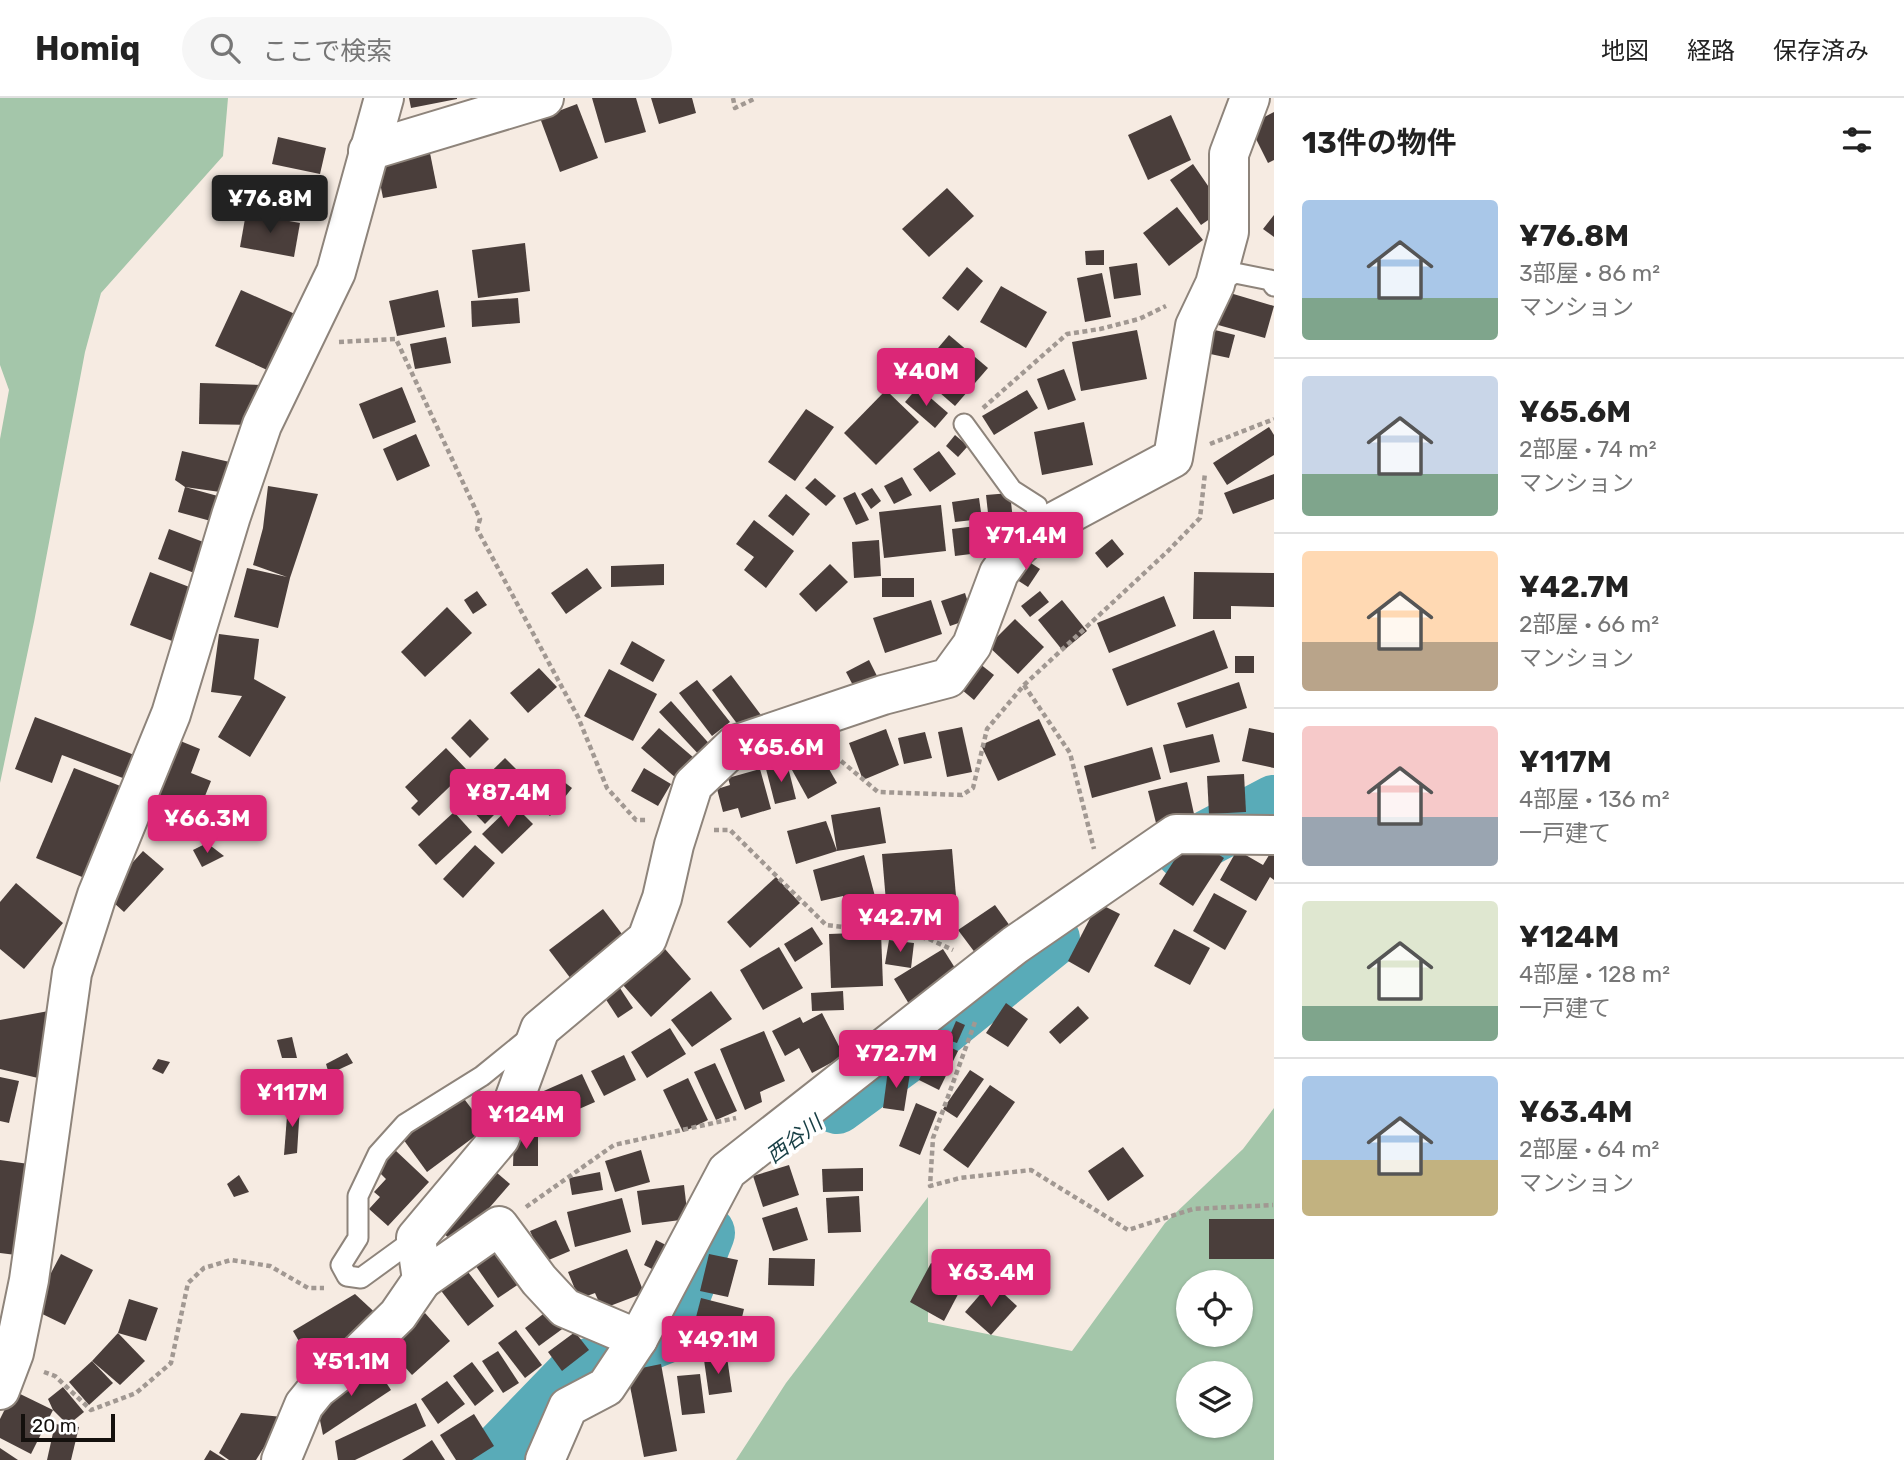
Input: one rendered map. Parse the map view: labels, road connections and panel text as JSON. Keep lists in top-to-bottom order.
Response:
{
  "water": ["西谷川"],
  "scale_bar": "20 m",
  "page": {
    "header": "Homiq",
    "search": "ここで検索",
    "nav": ["地図", "経路", "保存済み"],
    "heading": "13件の物件",
    "price": [
      "¥76.8M",
      "¥40M",
      "¥71.4M",
      "¥65.6M",
      "¥87.4M",
      "¥66.3M",
      "¥42.7M",
      "¥72.7M",
      "¥117M",
      "¥124M",
      "¥63.4M",
      "¥49.1M",
      "¥51.1M"
    ],
    "list": [
      {
        "name": "¥76.8M",
        "note": "3部屋 · 86 m² · マンション"
      },
      {
        "name": "¥65.6M",
        "note": "2部屋 · 74 m² · マンション"
      },
      {
        "name": "¥42.7M",
        "note": "2部屋 · 66 m² · マンション"
      },
      {
        "name": "¥117M",
        "note": "4部屋 · 136 m² · 一戸建て"
      },
      {
        "name": "¥124M",
        "note": "4部屋 · 128 m² · 一戸建て"
      },
      {
        "name": "¥63.4M",
        "note": "2部屋 · 64 m² · マンション"
      }
    ],
    "scale": "20 m"
  }
}
